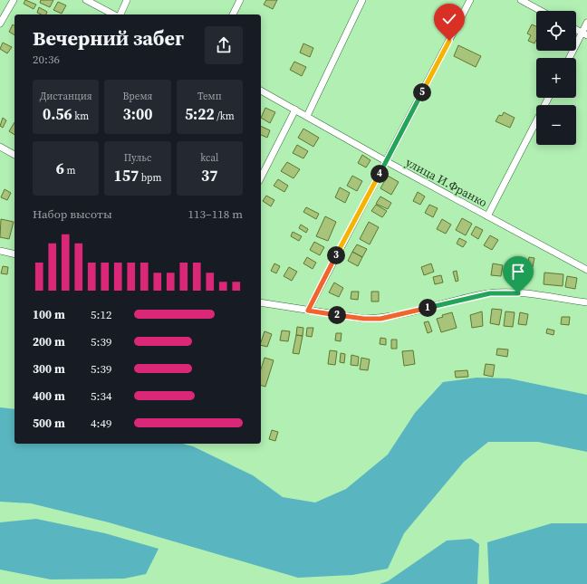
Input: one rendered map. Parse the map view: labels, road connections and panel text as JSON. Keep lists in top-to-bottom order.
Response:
{
  "streets": {
    "street": ["улица И.Франко"]
  },
  "page": {
    "map_buttons": ["+", "−"],
    "heading": ["Вечерний забег", "20:36"],
    "stats": [
      ["Дистанция", "0.56 km"],
      ["Время", "3:00"],
      ["Темп", "5:22 /km"],
      ["6 m"],
      ["Пульс", "157 bpm"],
      ["kcal", "37"]
    ],
    "pins": [
      "5",
      "4",
      "3",
      "1",
      "2"
    ],
    "chart": ["Набор высоты", "113–118 m"],
    "list": [
      {
        "name": "100 m",
        "note": "5:12"
      },
      {
        "name": "200 m",
        "note": "5:39"
      },
      {
        "name": "300 m",
        "note": "5:39"
      },
      {
        "name": "400 m",
        "note": "5:34"
      },
      {
        "name": "500 m",
        "note": "4:49"
      }
    ]
  }
}
